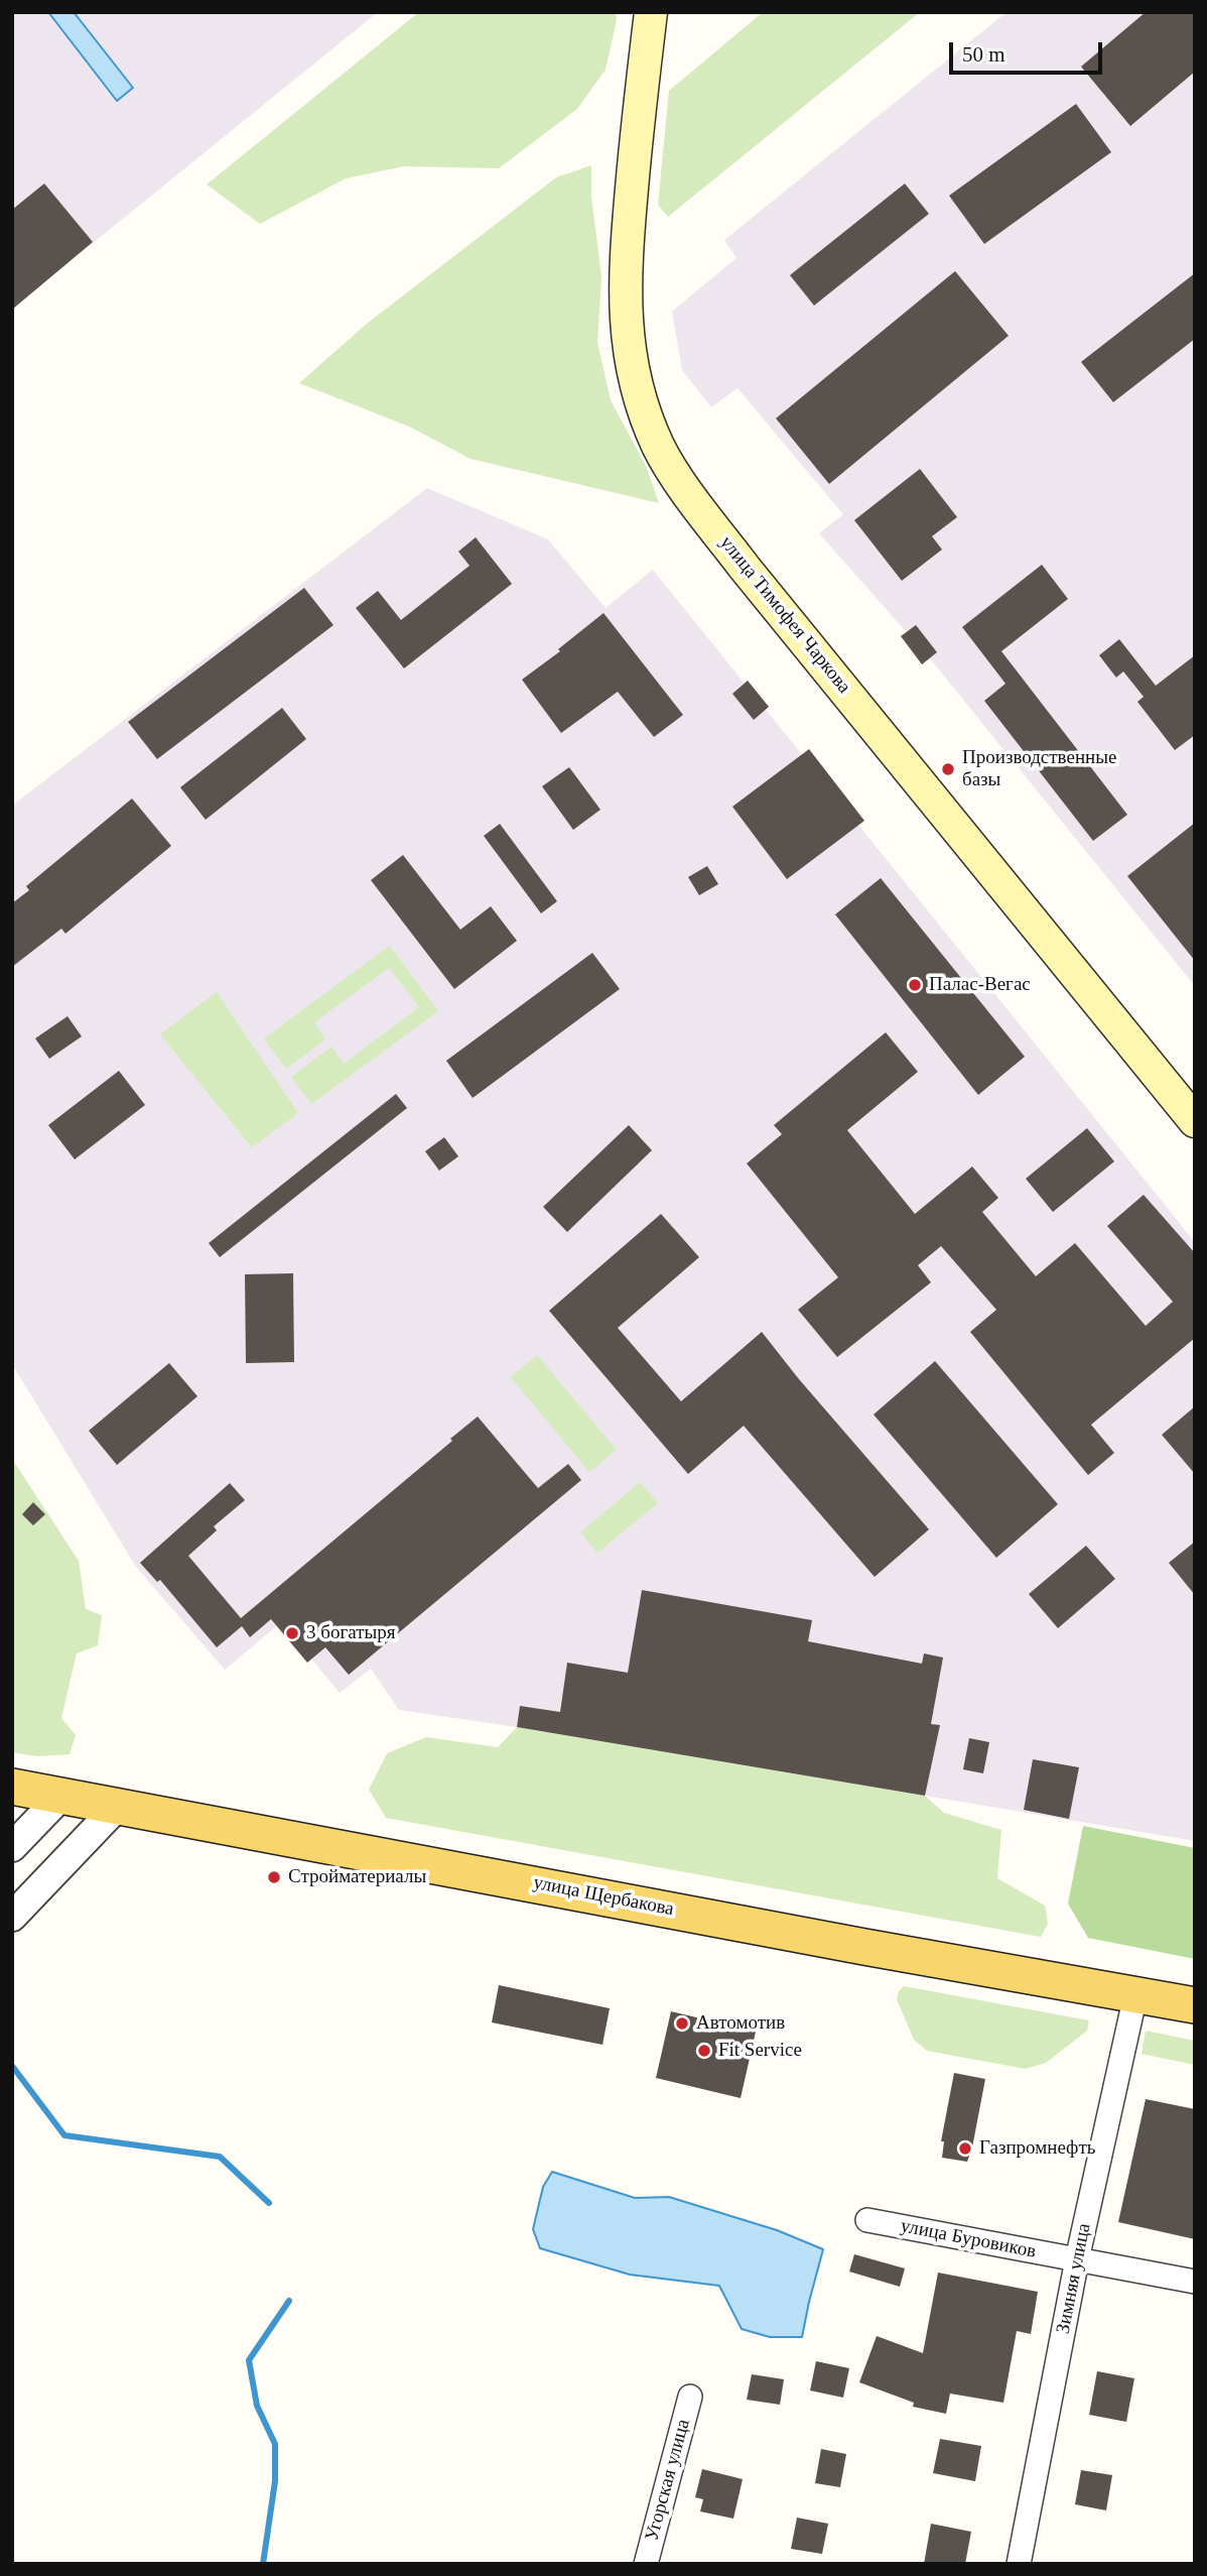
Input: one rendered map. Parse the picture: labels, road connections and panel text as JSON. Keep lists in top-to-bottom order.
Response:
{
  "streets": {
    "main road": ["улица Тимофея Чаркова", "улица Щербакова"],
    "street": ["улица Буровиков", "Зимняя улица", "Угорская улица"]
  },
  "crossings": [
    ["улица Щербакова", "Зимняя улица"],
    ["улица Буровиков", "Зимняя улица"]
  ],
  "places": [
    "Производственные базы",
    "Палас-Вегас",
    "3 богатыря",
    "Стройматериалы",
    "Автомотив",
    "Fit Service",
    "Газпромнефть"
  ],
  "scale_bar": "50 m"
}
